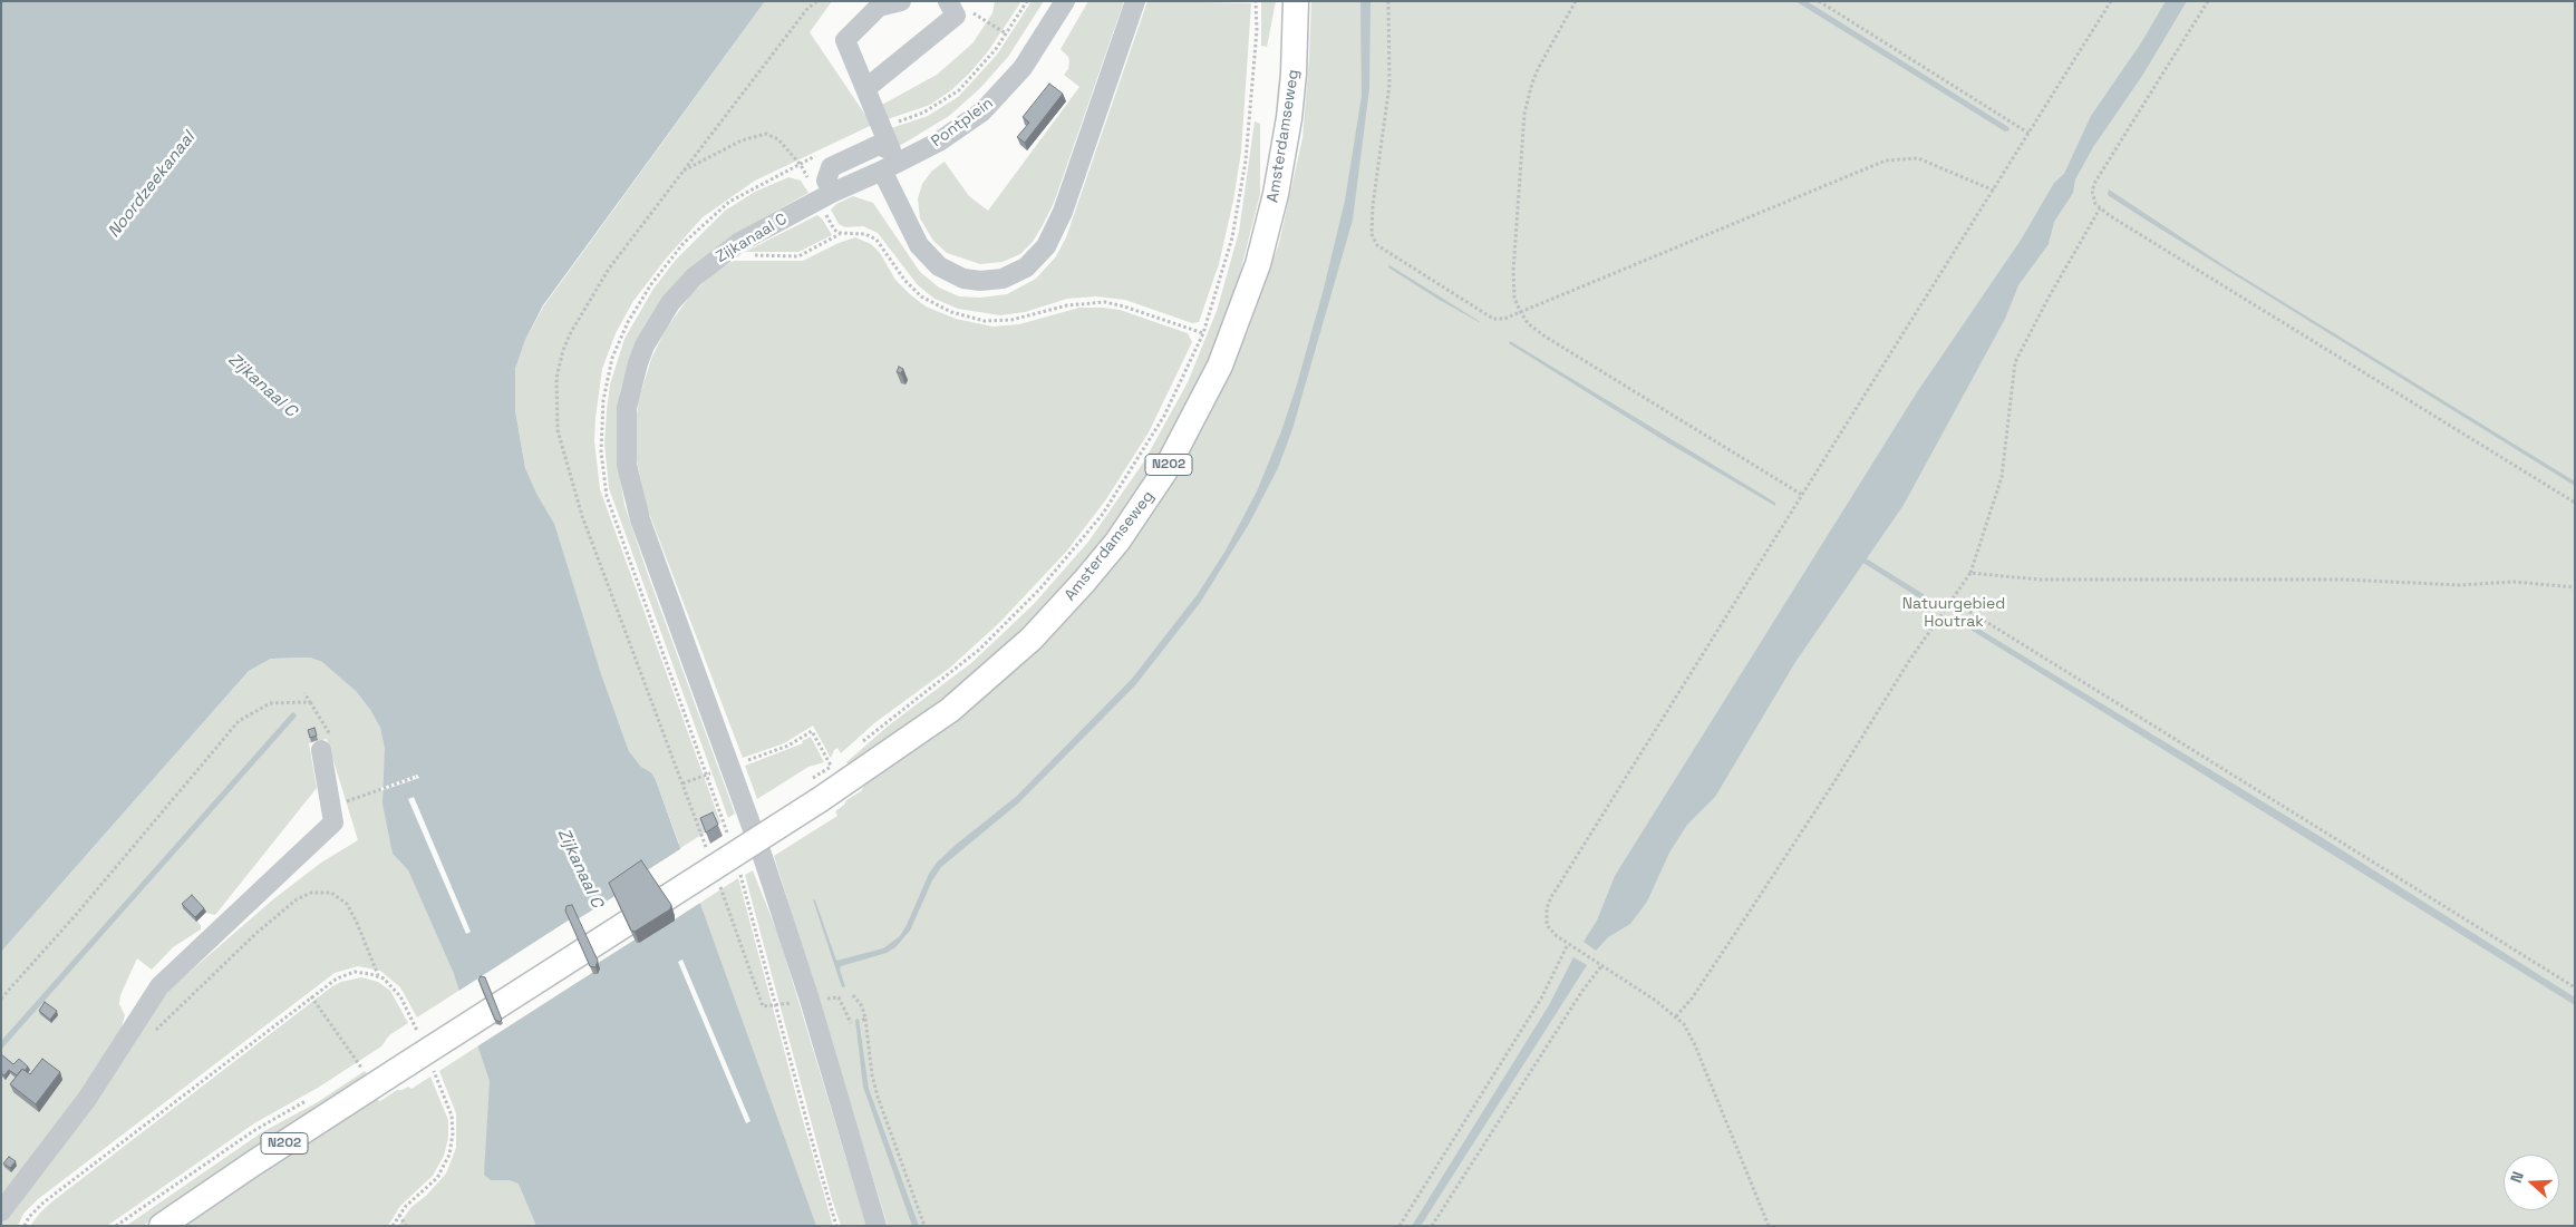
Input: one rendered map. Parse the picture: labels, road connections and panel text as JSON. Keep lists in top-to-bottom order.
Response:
{
  "streets": {
    "main road": ["Amsterdamseweg", "N202"],
    "street": ["Pontplein", "Zijkanaal C"]
  },
  "crossings": [
    ["Pontplein", "Zijkanaal C"]
  ],
  "water": ["Noordzeekanaal", "Zijkanaal C"],
  "parks": ["Natuurgebied Houtrak"],
  "north": "left"
}
